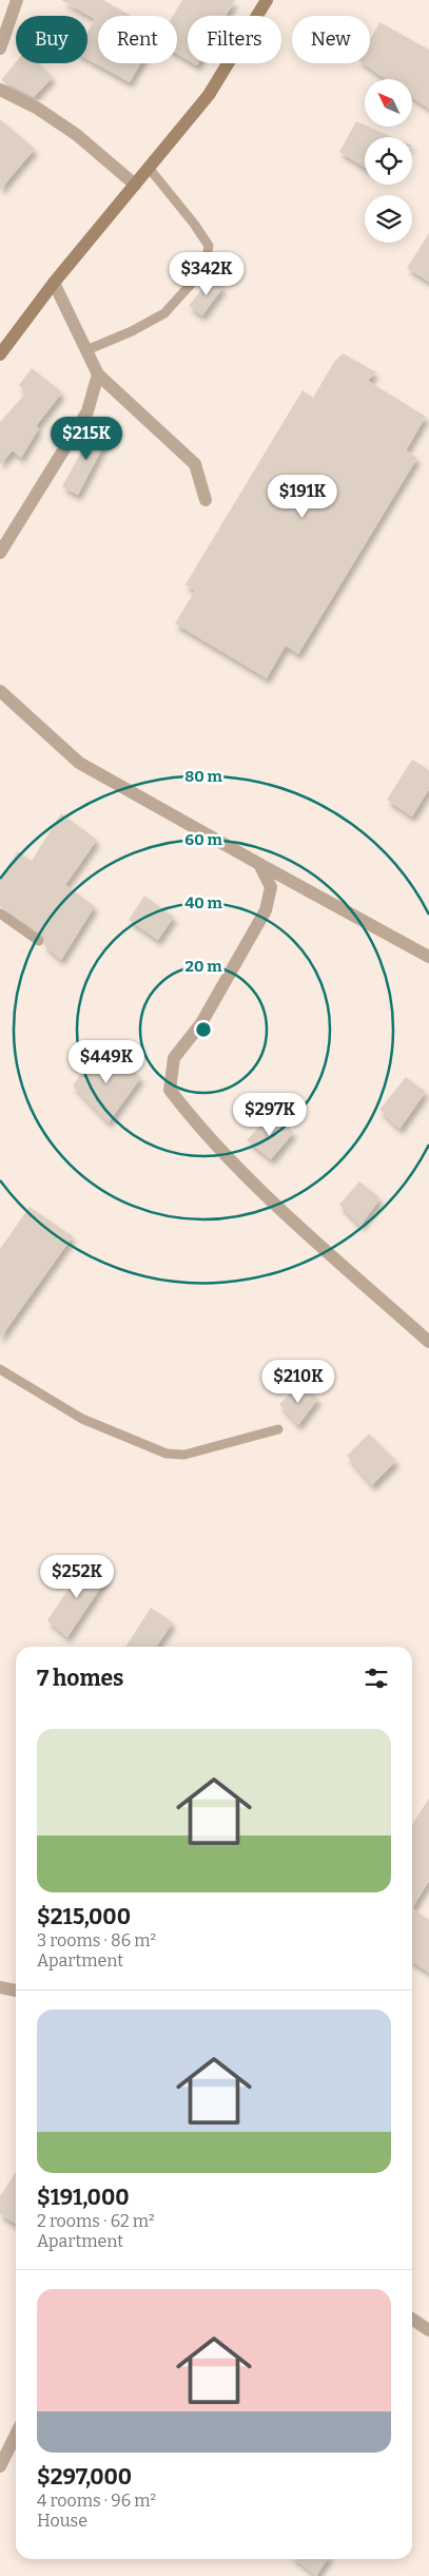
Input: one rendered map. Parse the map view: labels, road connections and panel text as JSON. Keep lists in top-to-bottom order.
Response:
{
  "north": "top left",
  "page": {
    "chip": [
      "Buy",
      "Rent",
      "Filters",
      "New"
    ],
    "price": [
      "$342K",
      "$215K",
      "$191K",
      "$449K",
      "$297K",
      "$210K",
      "$252K"
    ],
    "heading": "7 homes",
    "list": [
      {
        "name": "$215,000",
        "note": "3 rooms · 86 m² · Apartment"
      },
      {
        "name": "$191,000",
        "note": "2 rooms · 62 m² · Apartment"
      },
      {
        "name": "$297,000",
        "note": "4 rooms · 96 m² · House"
      }
    ]
  },
  "rings": [
    "80 m",
    "60 m",
    "40 m",
    "20 m"
  ]
}
